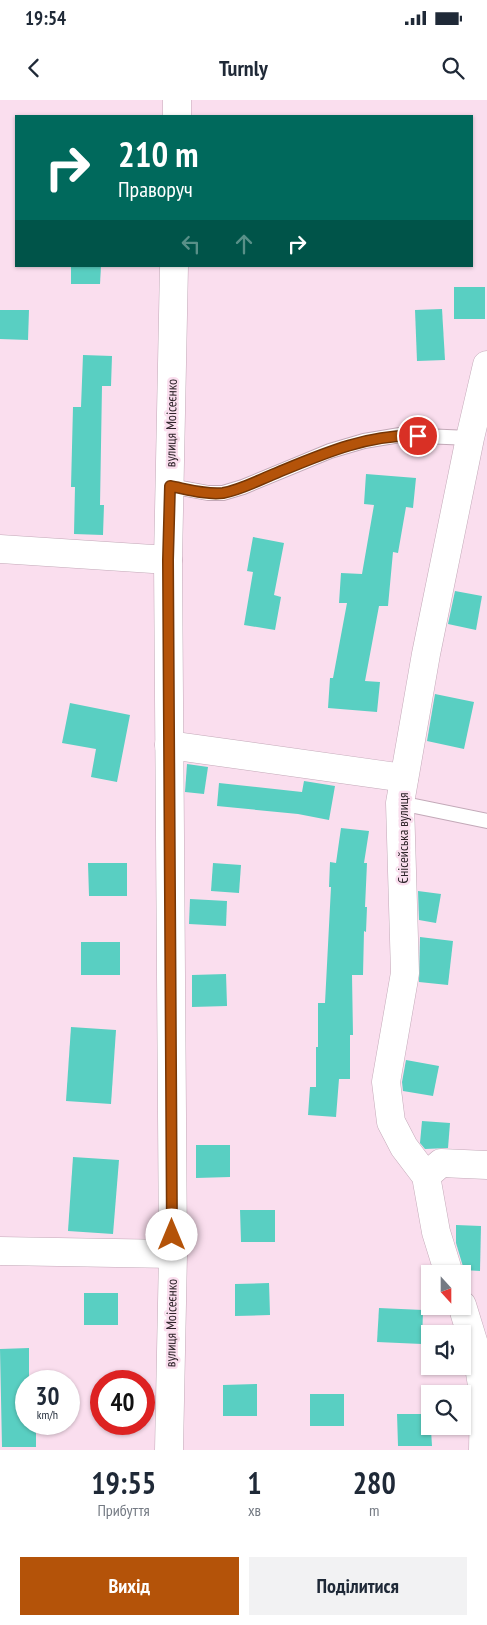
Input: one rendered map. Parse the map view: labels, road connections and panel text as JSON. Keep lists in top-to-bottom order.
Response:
{
  "streets": {
    "street": ["вулиця Моісеєнко", "Єнісейська вулиця"]
  },
  "north": "bottom",
  "page": {
    "status": "19:54",
    "header": "Turnly",
    "turn": ["210 m", "Праворуч"],
    "speed": "30 km/h",
    "limit": "40",
    "eta": [
      "19:55",
      "Прибуття",
      "1",
      "хв",
      "280",
      "m"
    ],
    "buttons": ["Вихід", "Поділитися"]
  }
}
